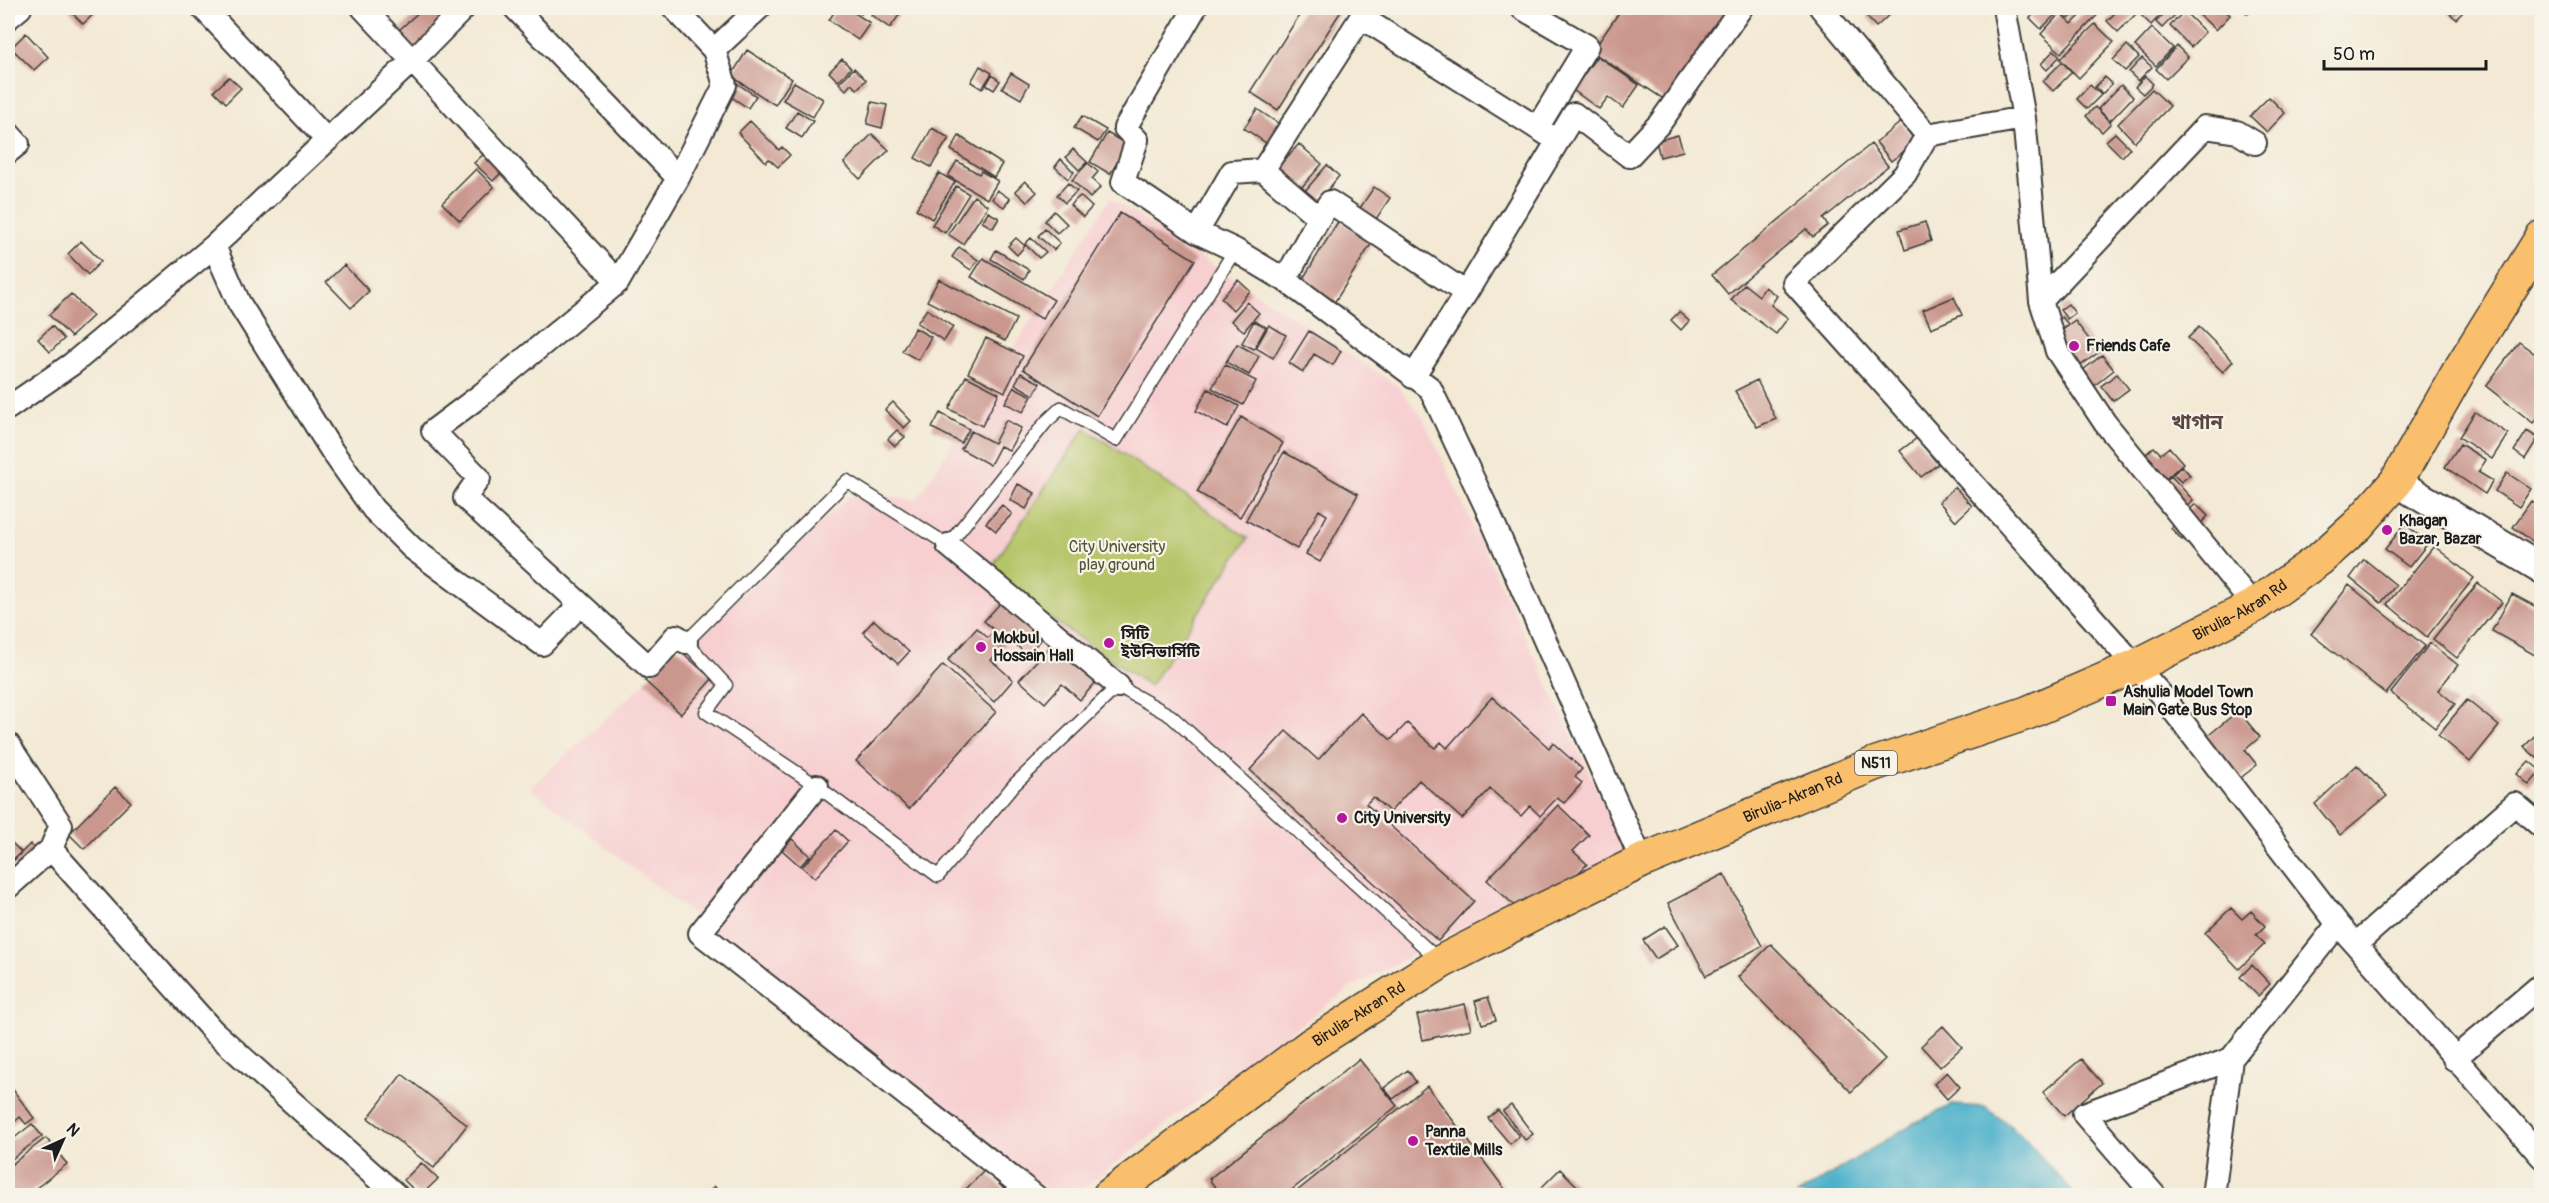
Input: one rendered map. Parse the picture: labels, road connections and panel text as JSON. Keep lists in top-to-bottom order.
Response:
{
  "streets": {
    "highway": ["Birulia-Akran Rd", "N511"]
  },
  "districts": ["খাগান"],
  "parks": ["City University play ground"],
  "places": {
    "other": [
      "Friends Cafe",
      "Khagan Bazar, Bazar",
      "সিটি ইউনিভার্সিটি",
      "Mokbul Hossain Hall",
      "City University",
      "Panna Textile Mills"
    ],
    "transit": ["Ashulia Model Town Main Gate Bus Stop"]
  },
  "scale_bar": "50 m",
  "north": "top right"
}
